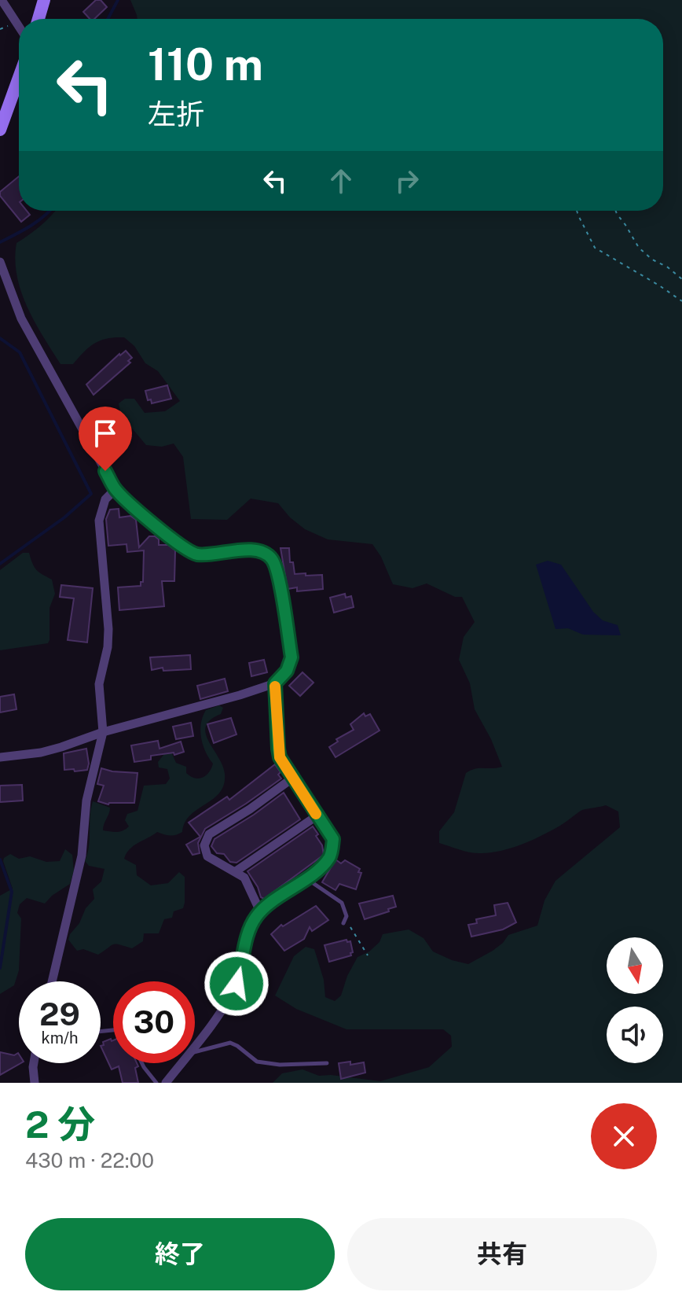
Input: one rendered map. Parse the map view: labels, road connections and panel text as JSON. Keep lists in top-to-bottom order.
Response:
{
  "north": "bottom",
  "page": {
    "turn": ["110 m", "左折"],
    "speed": "29 km/h",
    "limit": "30",
    "heading": ["2 分", "430 m · 22:00"],
    "buttons": ["終了", "共有"]
  }
}
